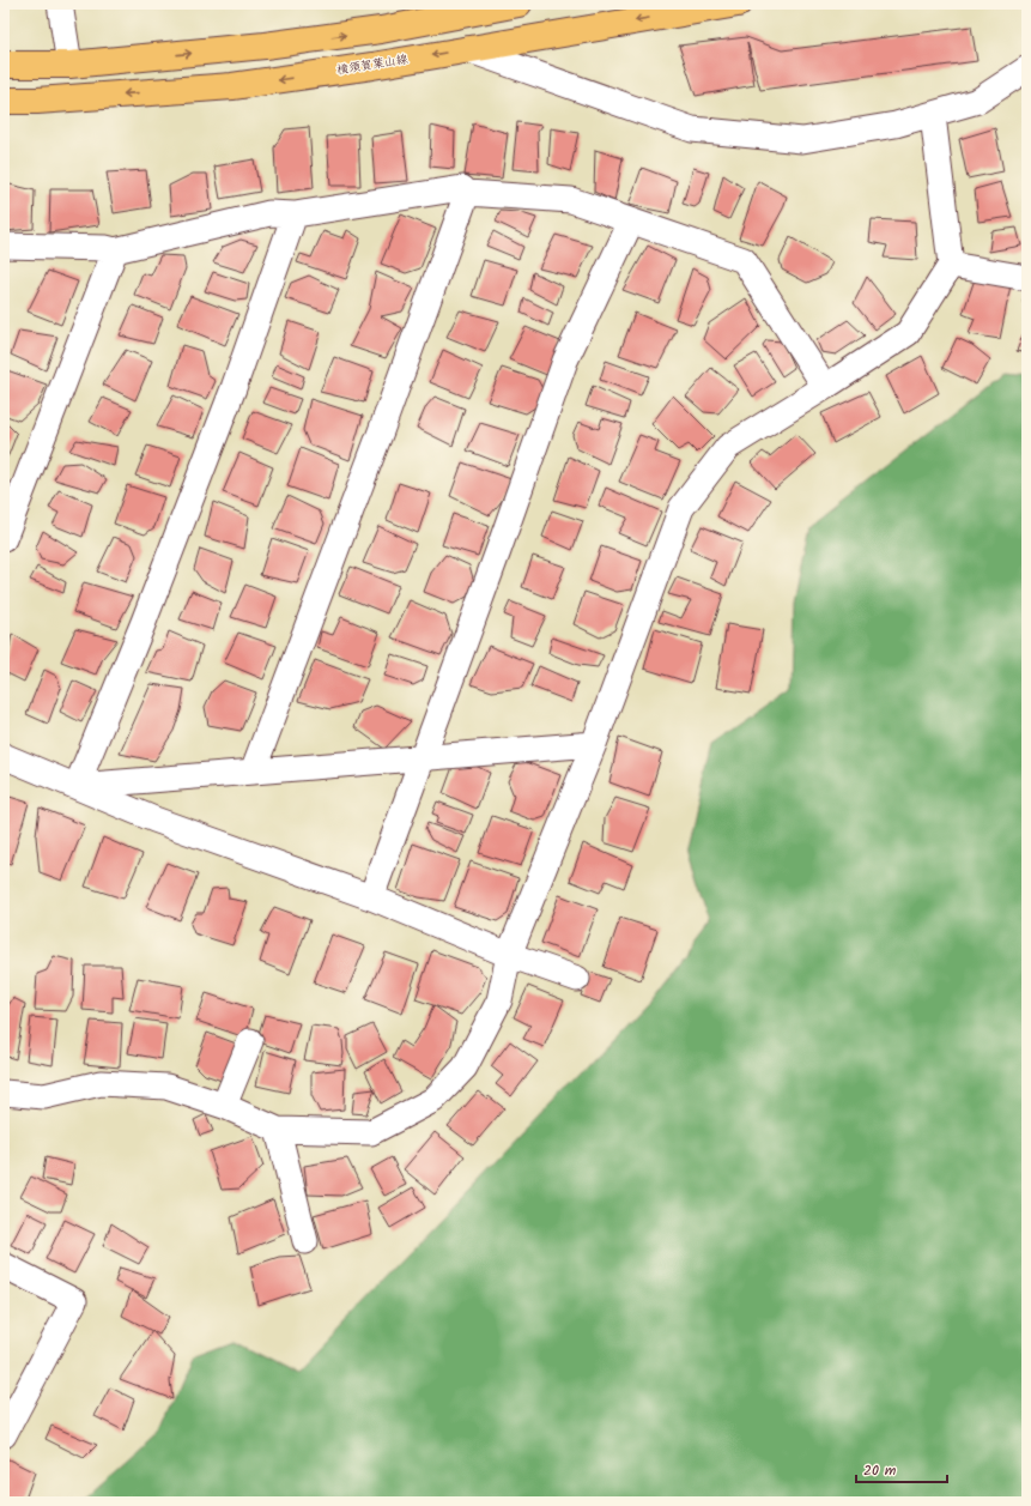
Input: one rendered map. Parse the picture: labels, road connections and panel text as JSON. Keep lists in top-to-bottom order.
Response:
{
  "streets": {
    "main road": ["横須賀葉山線"]
  },
  "scale_bar": "20 m"
}
